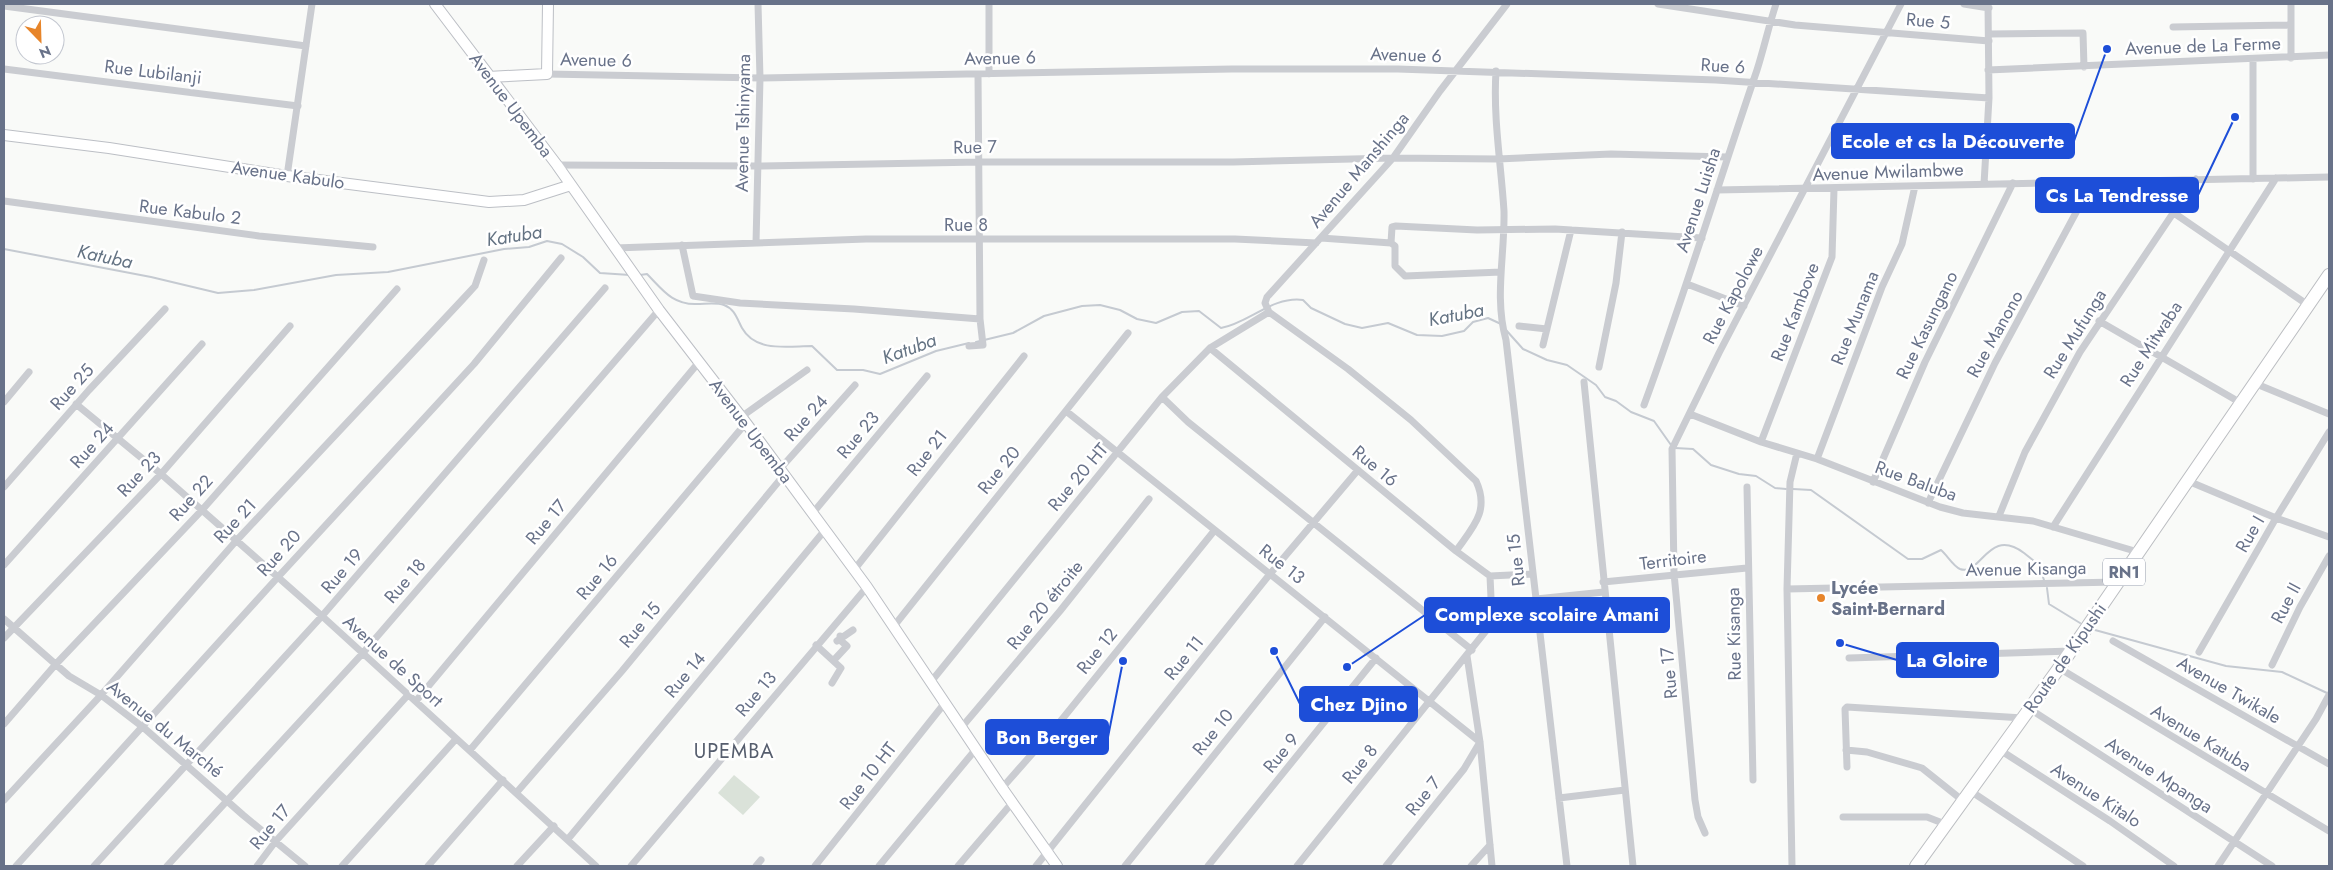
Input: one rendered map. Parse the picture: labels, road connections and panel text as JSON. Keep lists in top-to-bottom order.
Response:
{
  "streets": {
    "highway": ["RN1", "Route de Kipushi"],
    "street": [
      "Rue 5",
      "Avenue de La Ferme",
      "Avenue 6",
      "Rue 6",
      "Rue Lubilanji",
      "Avenue Upemba",
      "Avenue Tshinyama",
      "Rue 7",
      "Avenue Manshinga",
      "Avenue Mwilambwe",
      "Avenue Kabulo",
      "Avenue Luisha",
      "Rue Kabulo 2",
      "Rue 8",
      "Rue Kapolowe",
      "Rue Kambove",
      "Rue Munama",
      "Rue Kasungano",
      "Rue Manono",
      "Rue Mufunga",
      "Rue Mitwaba",
      "Rue 25",
      "Rue 24",
      "Rue 23",
      "Rue 21",
      "Rue 16",
      "Rue 20",
      "Rue 20 HT",
      "Rue Baluba",
      "Rue 22",
      "Rue 17",
      "Rue I",
      "Rue 15",
      "Territoire",
      "Rue 13",
      "Avenue Kisanga",
      "Rue 19",
      "Rue 18",
      "Rue II",
      "Rue 20 étroite",
      "Rue Kisanga",
      "Rue 12",
      "Rue 11",
      "Avenue de Sport",
      "Rue 14",
      "Avenue Twikale",
      "Avenue du Marché",
      "Rue 10",
      "Avenue Katuba",
      "Rue 9",
      "Avenue Mpanga",
      "Rue 10 HT",
      "Avenue Kitalo"
    ]
  },
  "crossings": [
    ["Rue 5", "Avenue de La Ferme"],
    ["Rue 5", "Avenue Luisha"],
    ["Rue 5", "Rue Kapolowe"],
    ["Avenue 6", "Rue 6"],
    ["Avenue 6", "Avenue Tshinyama"],
    ["Avenue 6", "Avenue Manshinga"],
    ["Rue 6", "Avenue Manshinga"],
    ["Rue 6", "Avenue Luisha"],
    ["Rue 6", "Rue Kapolowe"],
    ["Rue 6", "Rue 15"],
    ["Avenue Upemba", "Rue 7"],
    ["Avenue Upemba", "Avenue Kabulo"],
    ["Avenue Upemba", "Rue 8"],
    ["Avenue Upemba", "Rue 24"],
    ["Avenue Upemba", "Rue 23"],
    ["Avenue Upemba", "Rue 21"],
    ["Avenue Upemba", "Rue 16"],
    ["Avenue Upemba", "Rue 20"],
    ["Avenue Upemba", "Rue 20 HT"],
    ["Avenue Upemba", "Rue 17"],
    ["Avenue Upemba", "Rue 15"],
    ["Avenue Upemba", "Rue 13"],
    ["Avenue Upemba", "Rue 18"],
    ["Avenue Upemba", "Rue 20 étroite"],
    ["Avenue Upemba", "Rue 12"],
    ["Avenue Upemba", "Rue 11"],
    ["Avenue Upemba", "Rue 14"],
    ["Avenue Upemba", "Rue 10 HT"],
    ["Avenue Tshinyama", "Rue 7"],
    ["Avenue Tshinyama", "Rue 8"],
    ["Rue 7", "Avenue Manshinga"],
    ["Rue 7", "Avenue Luisha"],
    ["Rue 7", "Rue 15"],
    ["Rue 7", "Rue 13"],
    ["Avenue Manshinga", "Rue 8"],
    ["Avenue Manshinga", "Rue 20 HT"],
    ["Avenue Mwilambwe", "Avenue Luisha"],
    ["Avenue Mwilambwe", "Rue Kapolowe"],
    ["Avenue Mwilambwe", "Rue Kambove"],
    ["Avenue Mwilambwe", "Rue Munama"],
    ["Avenue Mwilambwe", "Rue Kasungano"],
    ["Avenue Mwilambwe", "Rue Manono"],
    ["Avenue Mwilambwe", "Rue Mufunga"],
    ["Avenue Mwilambwe", "Rue Mitwaba"],
    ["Rue 8", "Rue 16"],
    ["Rue 8", "Rue 13"],
    ["Rue Kapolowe", "Rue Baluba"],
    ["Rue Kapolowe", "Rue 17"],
    ["Rue Kambove", "Rue Baluba"],
    ["Rue Munama", "Rue Baluba"],
    ["Rue Kasungano", "Rue Baluba"],
    ["Rue Manono", "Rue Baluba"],
    ["Rue Mufunga", "Rue Baluba"],
    ["Rue Mitwaba", "Rue Baluba"],
    ["Rue 25", "Avenue de Sport"],
    ["Rue 24", "Rue 15"],
    ["Rue 24", "Avenue de Sport"],
    ["Rue 23", "Avenue de Sport"],
    ["Rue 23", "Avenue du Marché"],
    ["Rue 21", "Avenue de Sport"],
    ["Rue 21", "Avenue du Marché"],
    ["Rue 16", "Rue 20 HT"],
    ["Rue 16", "Rue 11"],
    ["Rue 16", "Avenue de Sport"],
    ["Rue 20", "Rue 13"],
    ["Rue 20", "Avenue de Sport"],
    ["Rue 20", "Avenue du Marché"],
    ["Rue 20 HT", "Rue 13"],
    ["Rue Baluba", "Rue 17"],
    ["Rue Baluba", "Route de Kipushi"],
    ["Rue 22", "Avenue de Sport"],
    ["Rue 22", "Avenue du Marché"],
    ["Rue 17", "Territoire"],
    ["Rue 17", "Avenue de Sport"],
    ["Rue 17", "Avenue du Marché"],
    ["Rue 15", "Avenue de Sport"],
    ["Territoire", "Rue Kisanga"],
    ["Rue 13", "Rue 12"],
    ["Rue 13", "Rue 11"],
    ["Rue 13", "Rue 10"],
    ["Rue 13", "Rue 9"],
    ["Avenue Kisanga", "Route de Kipushi"],
    ["Rue 19", "Avenue de Sport"],
    ["Rue 19", "Avenue du Marché"],
    ["Rue 18", "Avenue de Sport"],
    ["Rue 18", "Avenue du Marché"],
    ["Route de Kipushi", "Avenue Katuba"],
    ["Route de Kipushi", "Avenue Mpanga"],
    ["Route de Kipushi", "Avenue Kitalo"],
    ["Avenue de Sport", "Rue 14"]
  ],
  "districts": ["UPEMBA"],
  "water": ["Katuba"],
  "places": [
    "Ecole et cs la Découverte",
    "Cs La Tendresse",
    "Lycée Saint-Bernard",
    "La Gloire",
    "Chez Djino",
    "Bon Berger",
    "Complexe scolaire Amani"
  ],
  "north": "bottom right"
}
